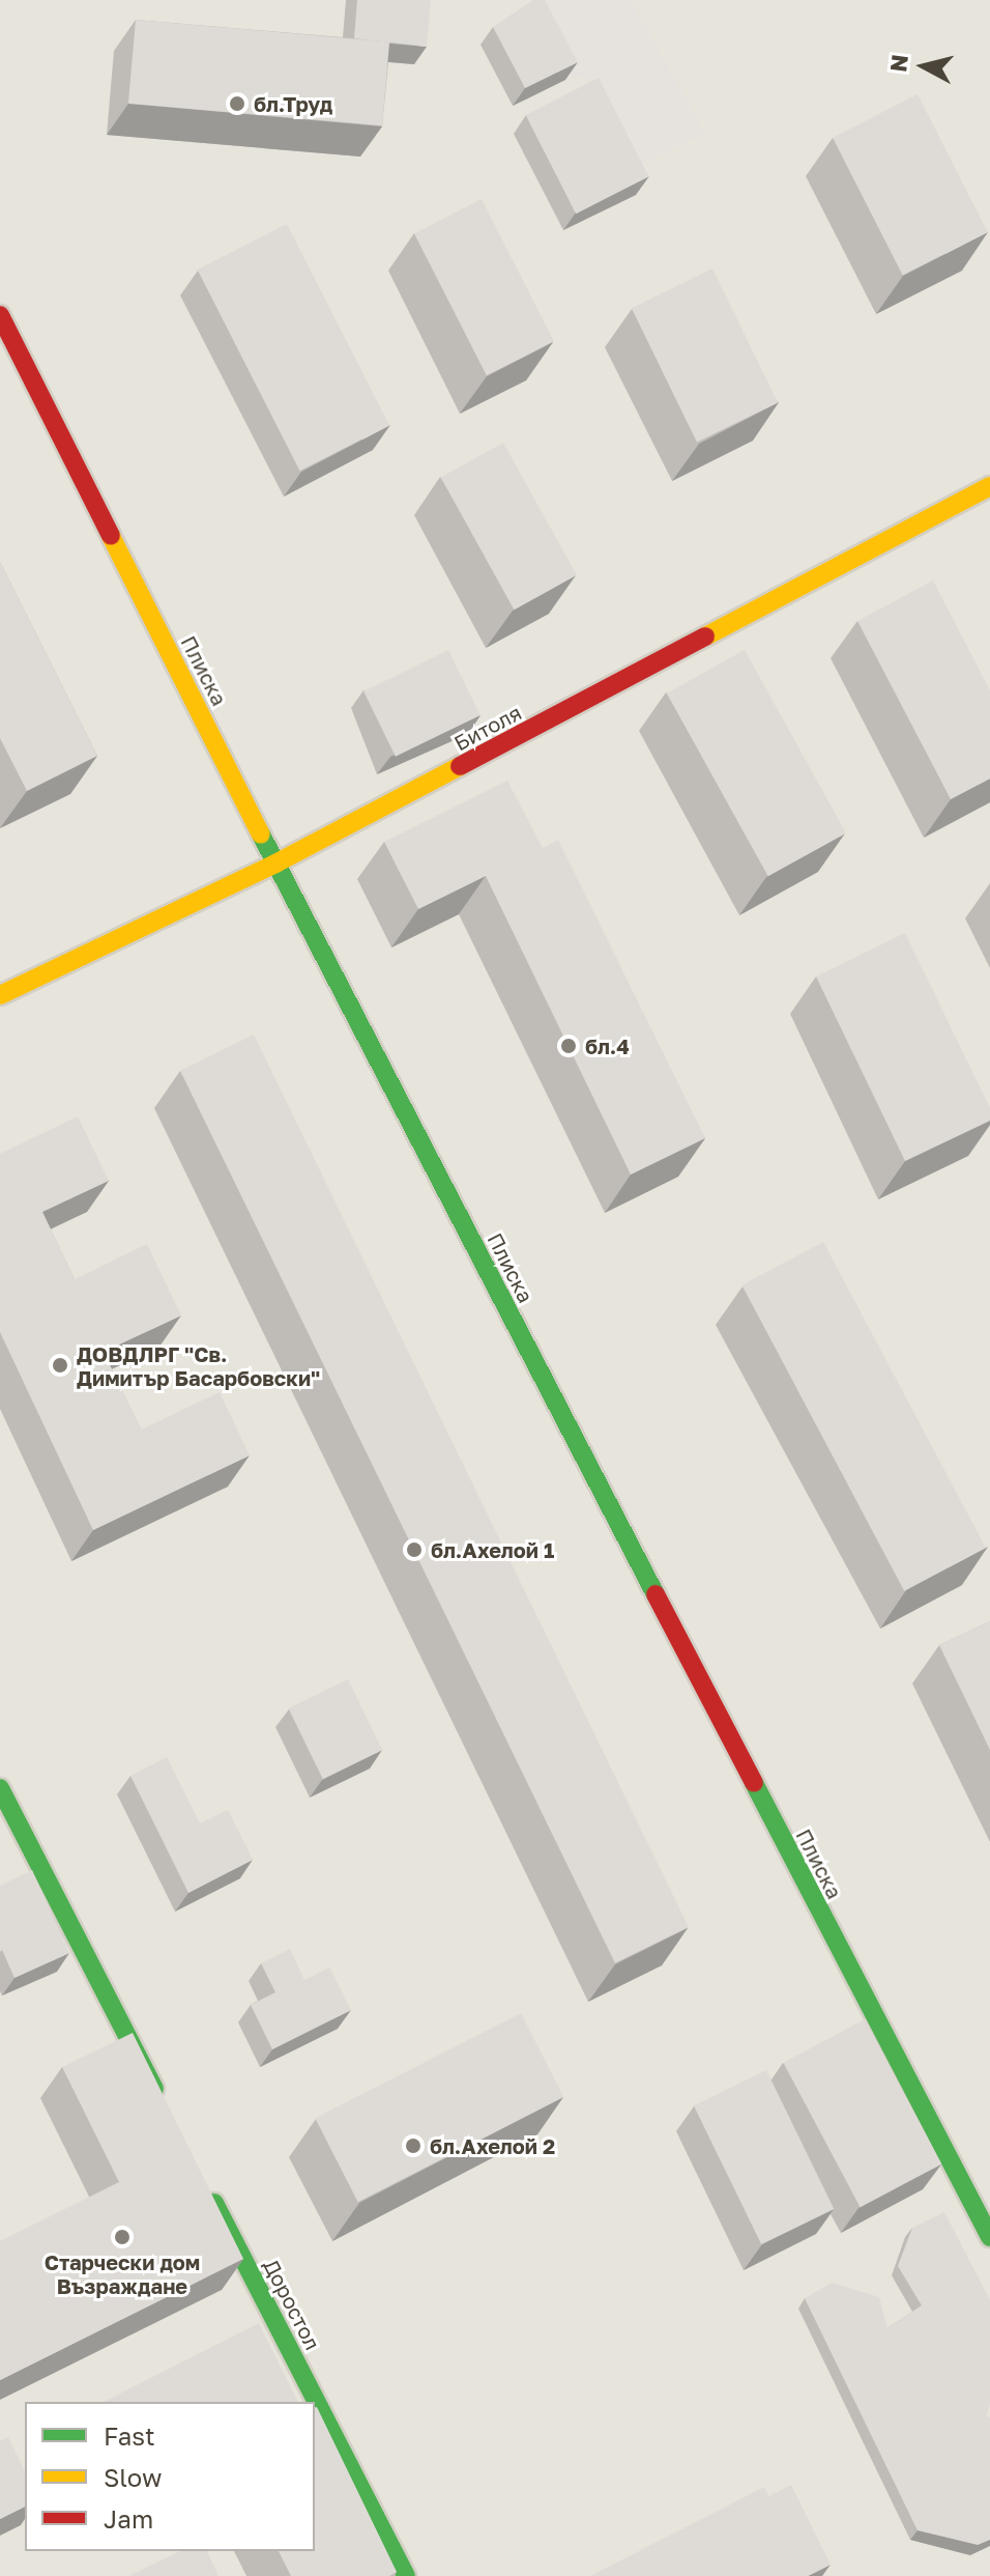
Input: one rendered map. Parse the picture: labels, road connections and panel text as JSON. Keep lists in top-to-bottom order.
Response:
{
  "streets": {
    "main road": ["Плиска", "Битоля", "Доростол"]
  },
  "crossings": [
    ["Плиска", "Битоля"]
  ],
  "places": [
    "бл.Труд",
    "бл.4",
    "ДОВДЛРГ \"Св. Димитър Басарбовски\"",
    "бл.Ахелой 1",
    "бл.Ахелой 2",
    "Старчески дом Възраждане"
  ],
  "legend": ["Fast", "Slow", "Jam"],
  "north": "left"
}
